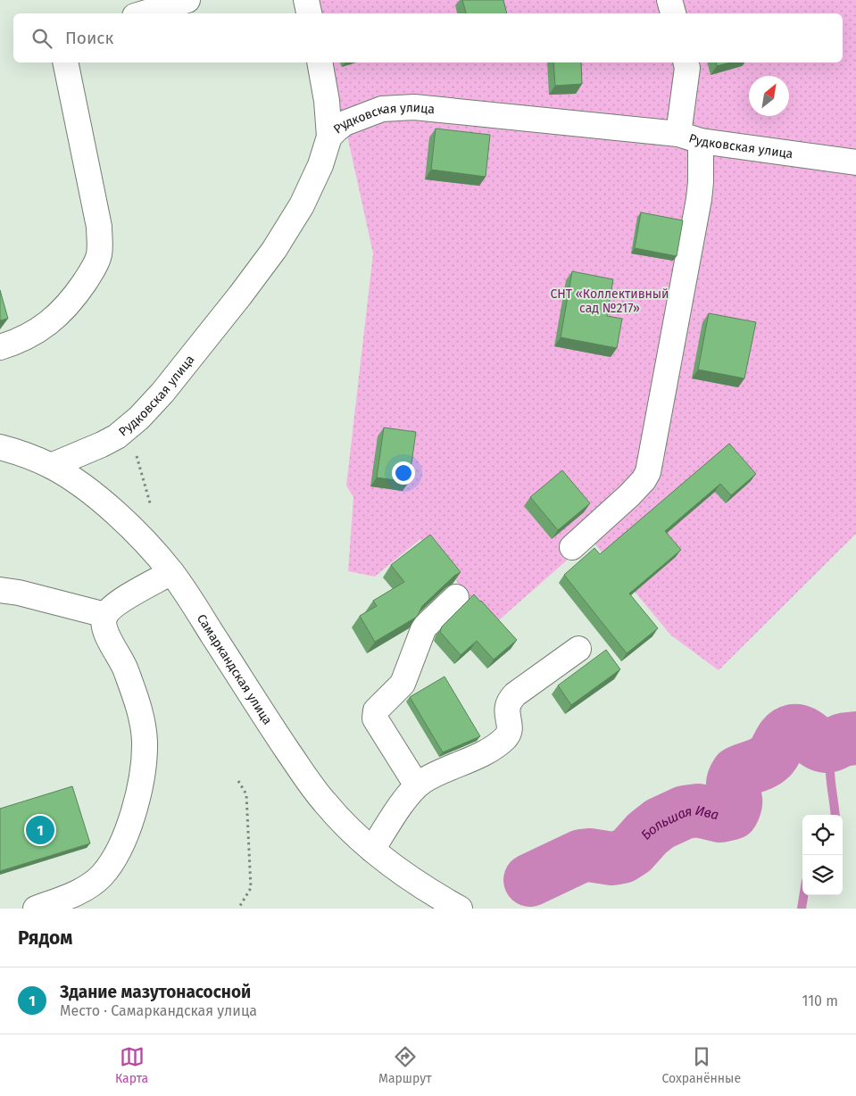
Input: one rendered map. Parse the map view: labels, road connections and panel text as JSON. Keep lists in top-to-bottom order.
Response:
{
  "streets": {
    "street": ["Рудковская улица", "Самаркандская улица"]
  },
  "crossings": [
    ["Рудковская улица", "Самаркандская улица"]
  ],
  "water": ["Большая Ива"],
  "parks": ["СНТ «Коллективный сад №217»"],
  "north": "top right",
  "page": {
    "search": "Поиск",
    "pins": "1",
    "heading": "Рядом",
    "list": [
      {
        "mark": "1",
        "name": "Здание мазутонасосной",
        "note": "Место · Самаркандская улица",
        "value": "110 m"
      }
    ],
    "nav": ["Карта", "Маршрут", "Сохранённые"]
  }
}
